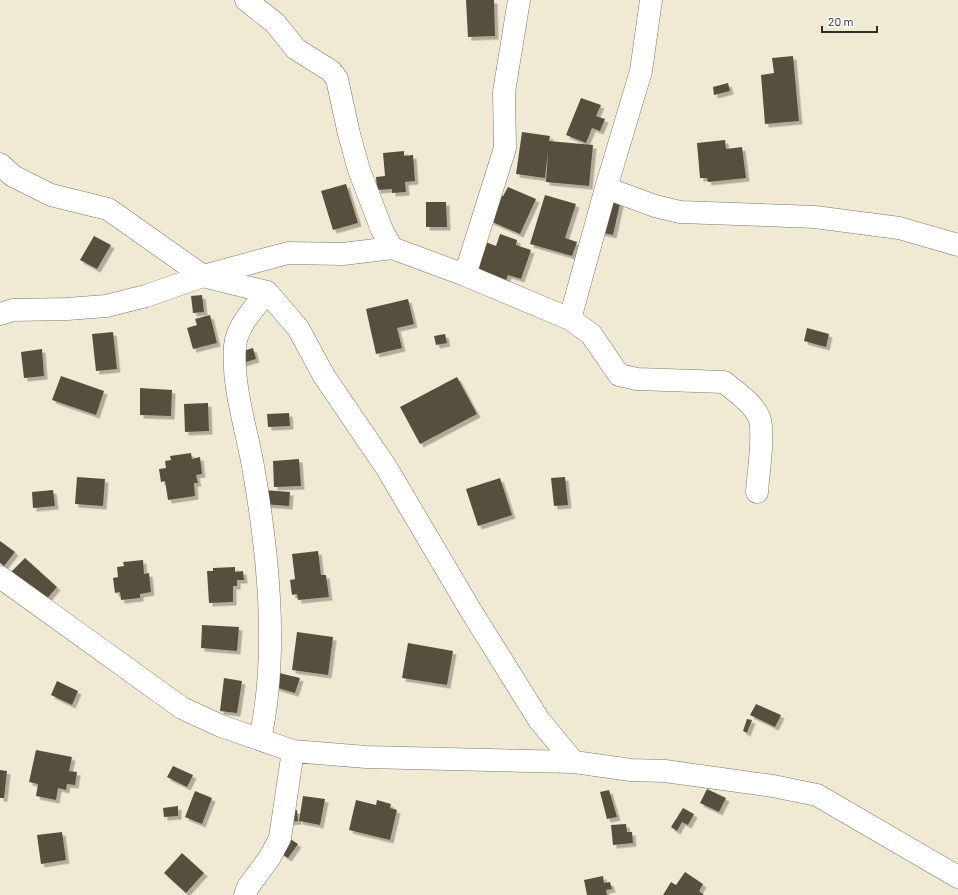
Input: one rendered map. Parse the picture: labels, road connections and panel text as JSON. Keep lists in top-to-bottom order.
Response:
{
  "scale_bar": "20 m"
}
